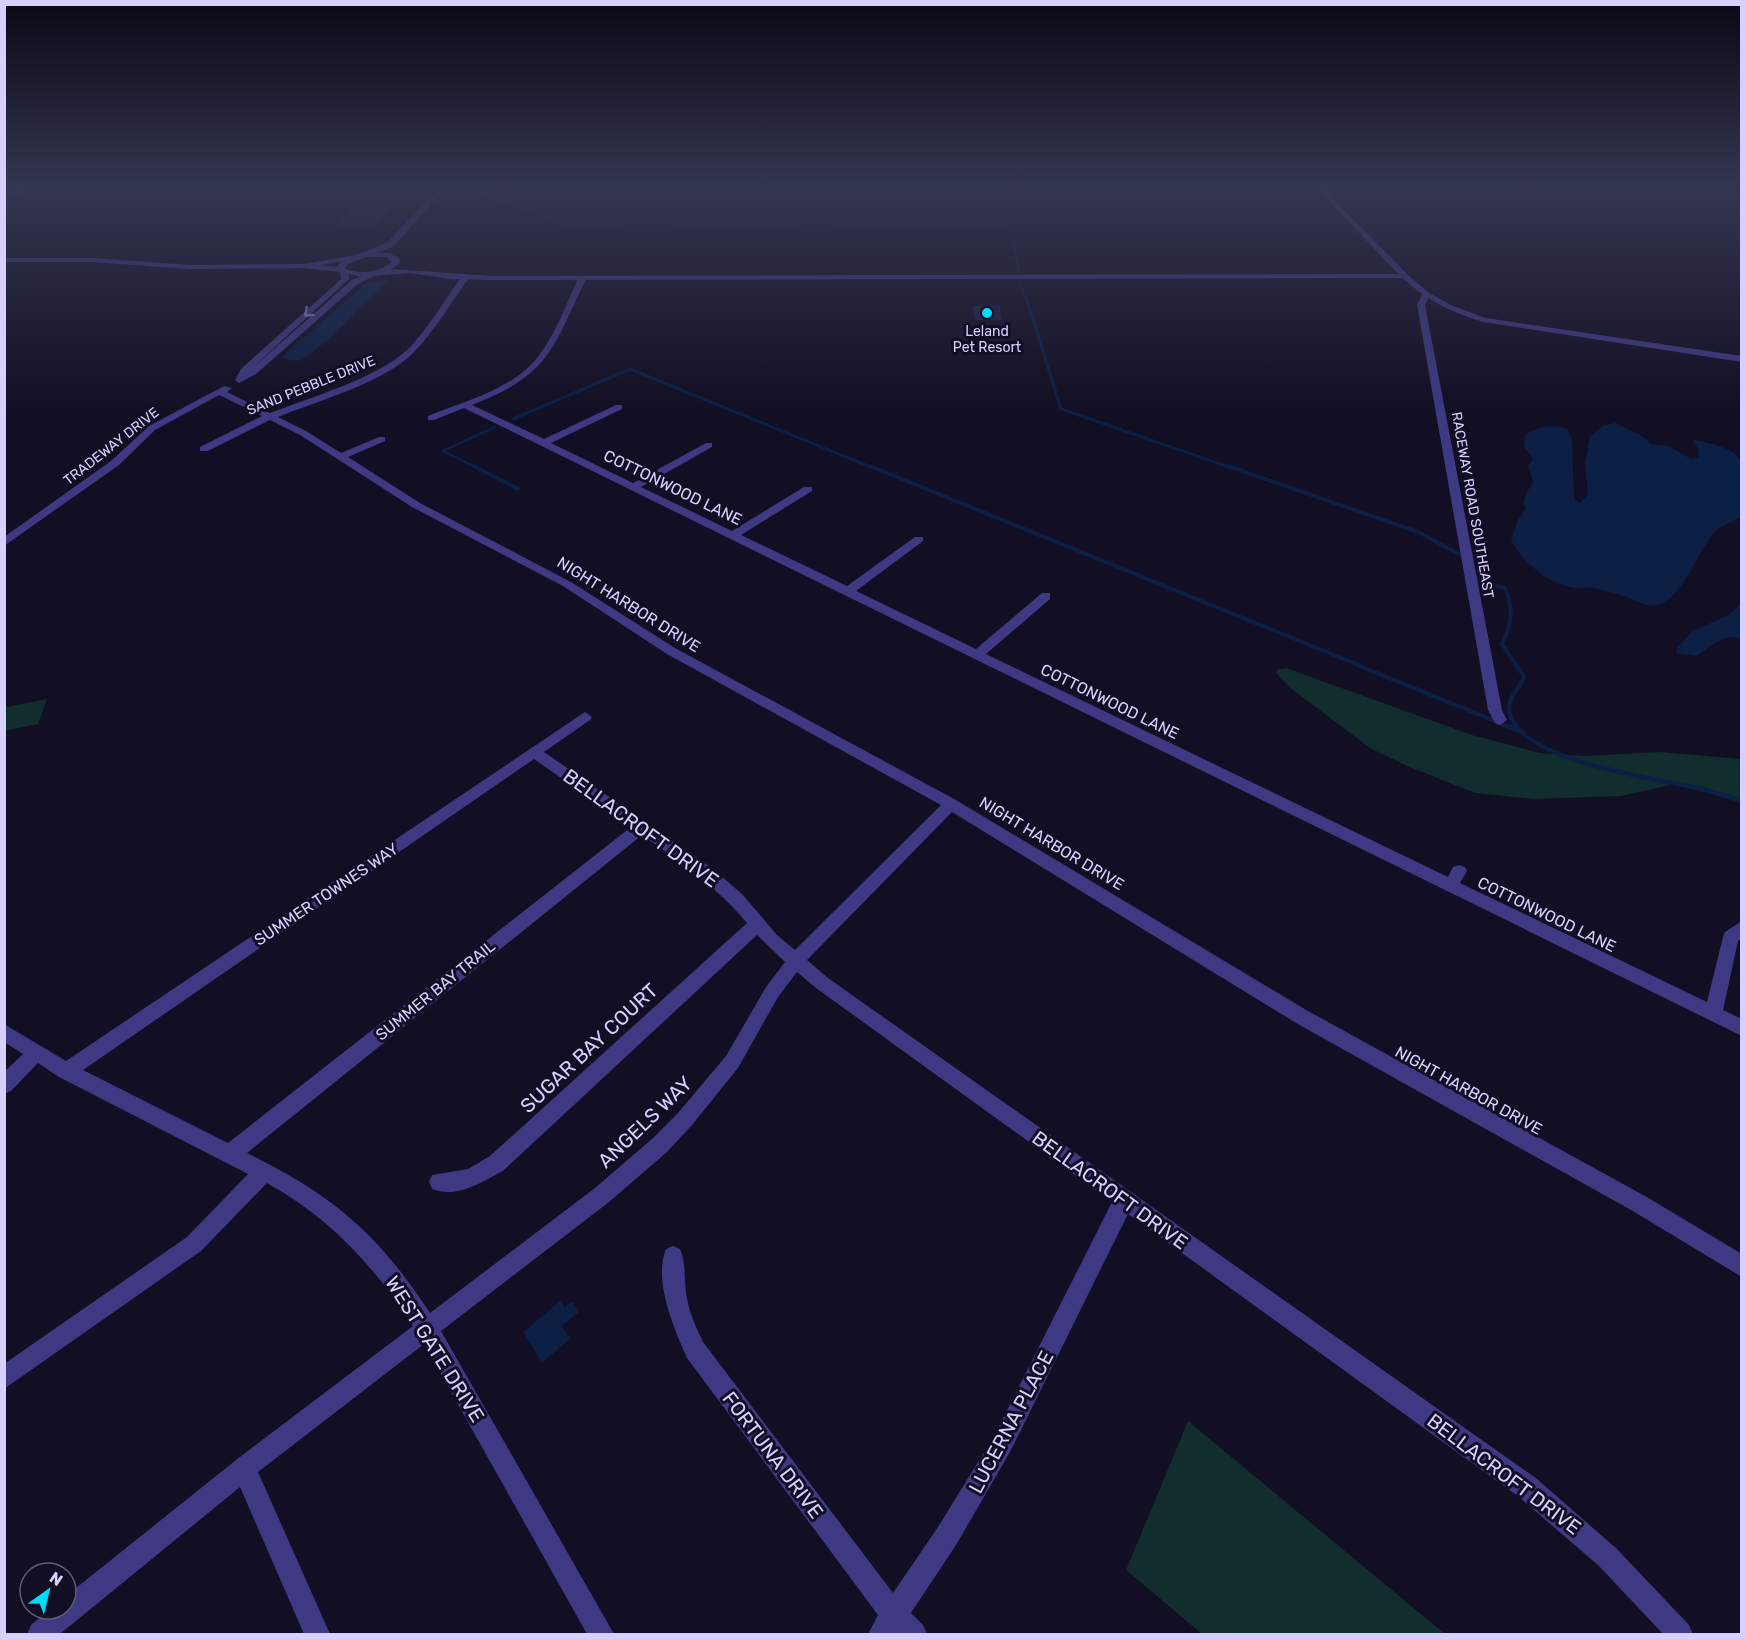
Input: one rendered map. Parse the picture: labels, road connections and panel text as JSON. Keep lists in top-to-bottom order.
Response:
{
  "streets": {
    "street": [
      "SAND PEBBLE DRIVE",
      "TRADEWAY DRIVE",
      "COTTONWOOD LANE",
      "RACEWAY ROAD SOUTHEAST",
      "NIGHT HARBOR DRIVE",
      "BELLACROFT DRIVE",
      "SUMMER TOWNES WAY",
      "SUMMER BAY TRAIL",
      "SUGAR BAY COURT",
      "ANGELS WAY",
      "WEST GATE DRIVE",
      "LUCERNA PLACE",
      "FORTUNA DRIVE"
    ]
  },
  "crossings": [
    ["SAND PEBBLE DRIVE", "NIGHT HARBOR DRIVE"],
    ["TRADEWAY DRIVE", "NIGHT HARBOR DRIVE"],
    ["NIGHT HARBOR DRIVE", "ANGELS WAY"],
    ["BELLACROFT DRIVE", "SUMMER TOWNES WAY"],
    ["BELLACROFT DRIVE", "SUMMER BAY TRAIL"],
    ["BELLACROFT DRIVE", "SUGAR BAY COURT"],
    ["BELLACROFT DRIVE", "ANGELS WAY"],
    ["BELLACROFT DRIVE", "LUCERNA PLACE"],
    ["SUMMER TOWNES WAY", "WEST GATE DRIVE"],
    ["SUMMER BAY TRAIL", "WEST GATE DRIVE"],
    ["ANGELS WAY", "WEST GATE DRIVE"],
    ["LUCERNA PLACE", "FORTUNA DRIVE"]
  ],
  "places": ["Leland Pet Resort"],
  "north": "top right"
}
